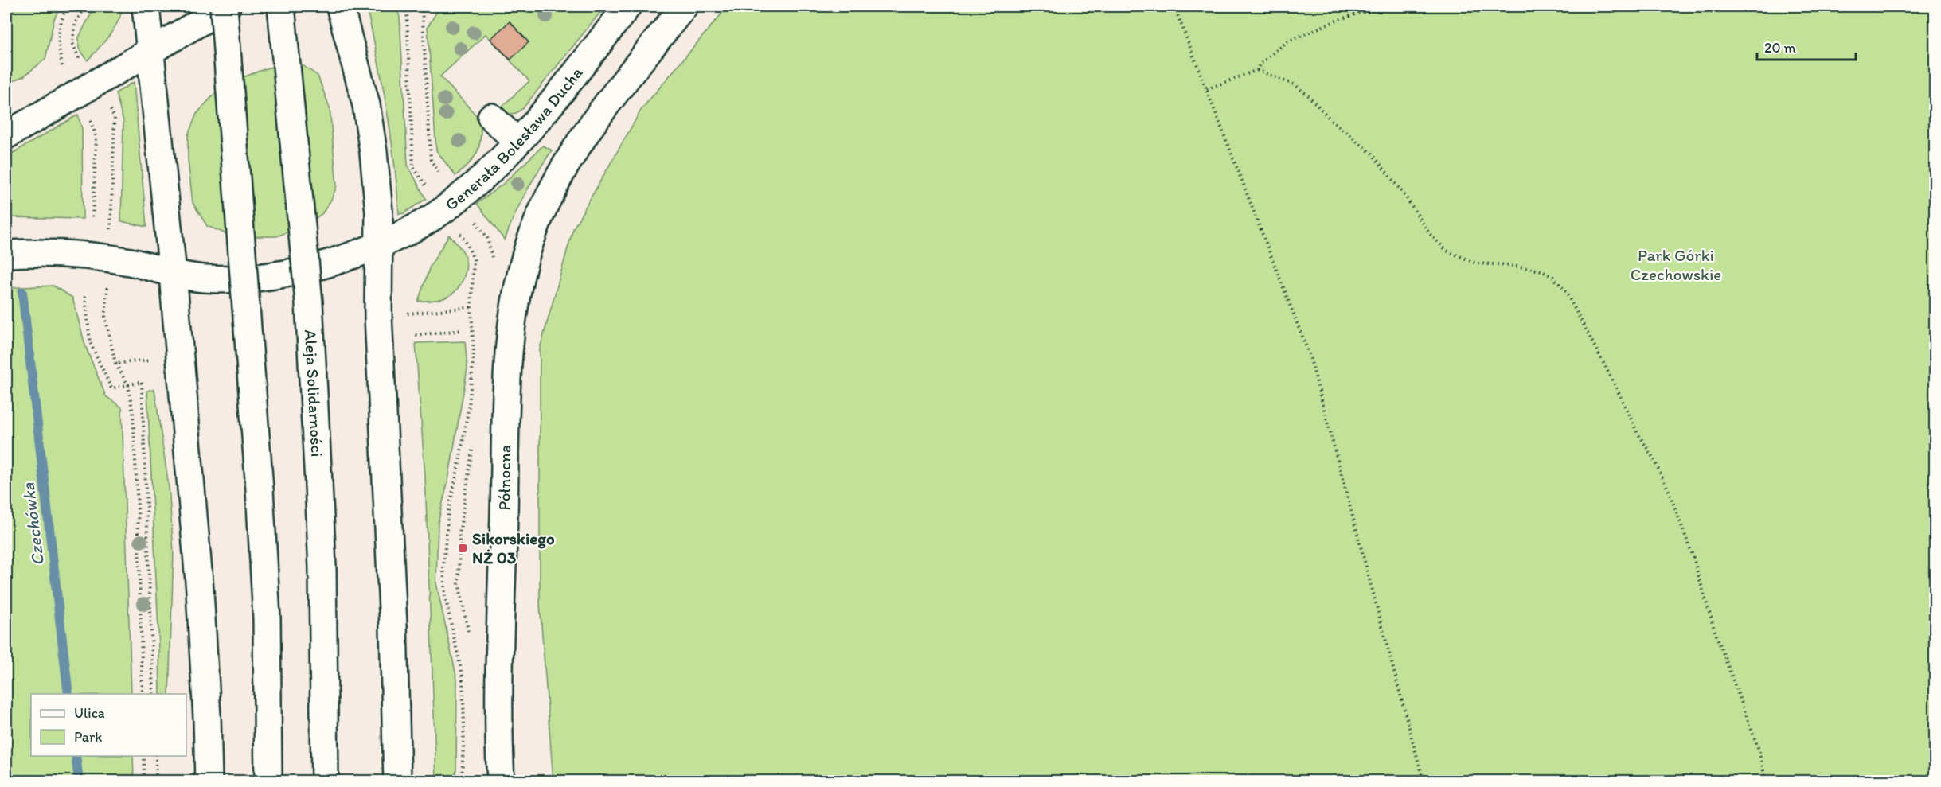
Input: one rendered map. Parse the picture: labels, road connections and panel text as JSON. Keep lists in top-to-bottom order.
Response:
{
  "streets": {
    "main road": ["Generała Bolesława Ducha", "Aleja Solidarności", "Północna"]
  },
  "water": ["Czechówka"],
  "parks": ["Park Górki Czechowskie"],
  "places": {
    "transit": ["Sikorskiego NŻ 03"]
  },
  "legend": ["Ulica", "Park"],
  "scale_bar": "20 m"
}
